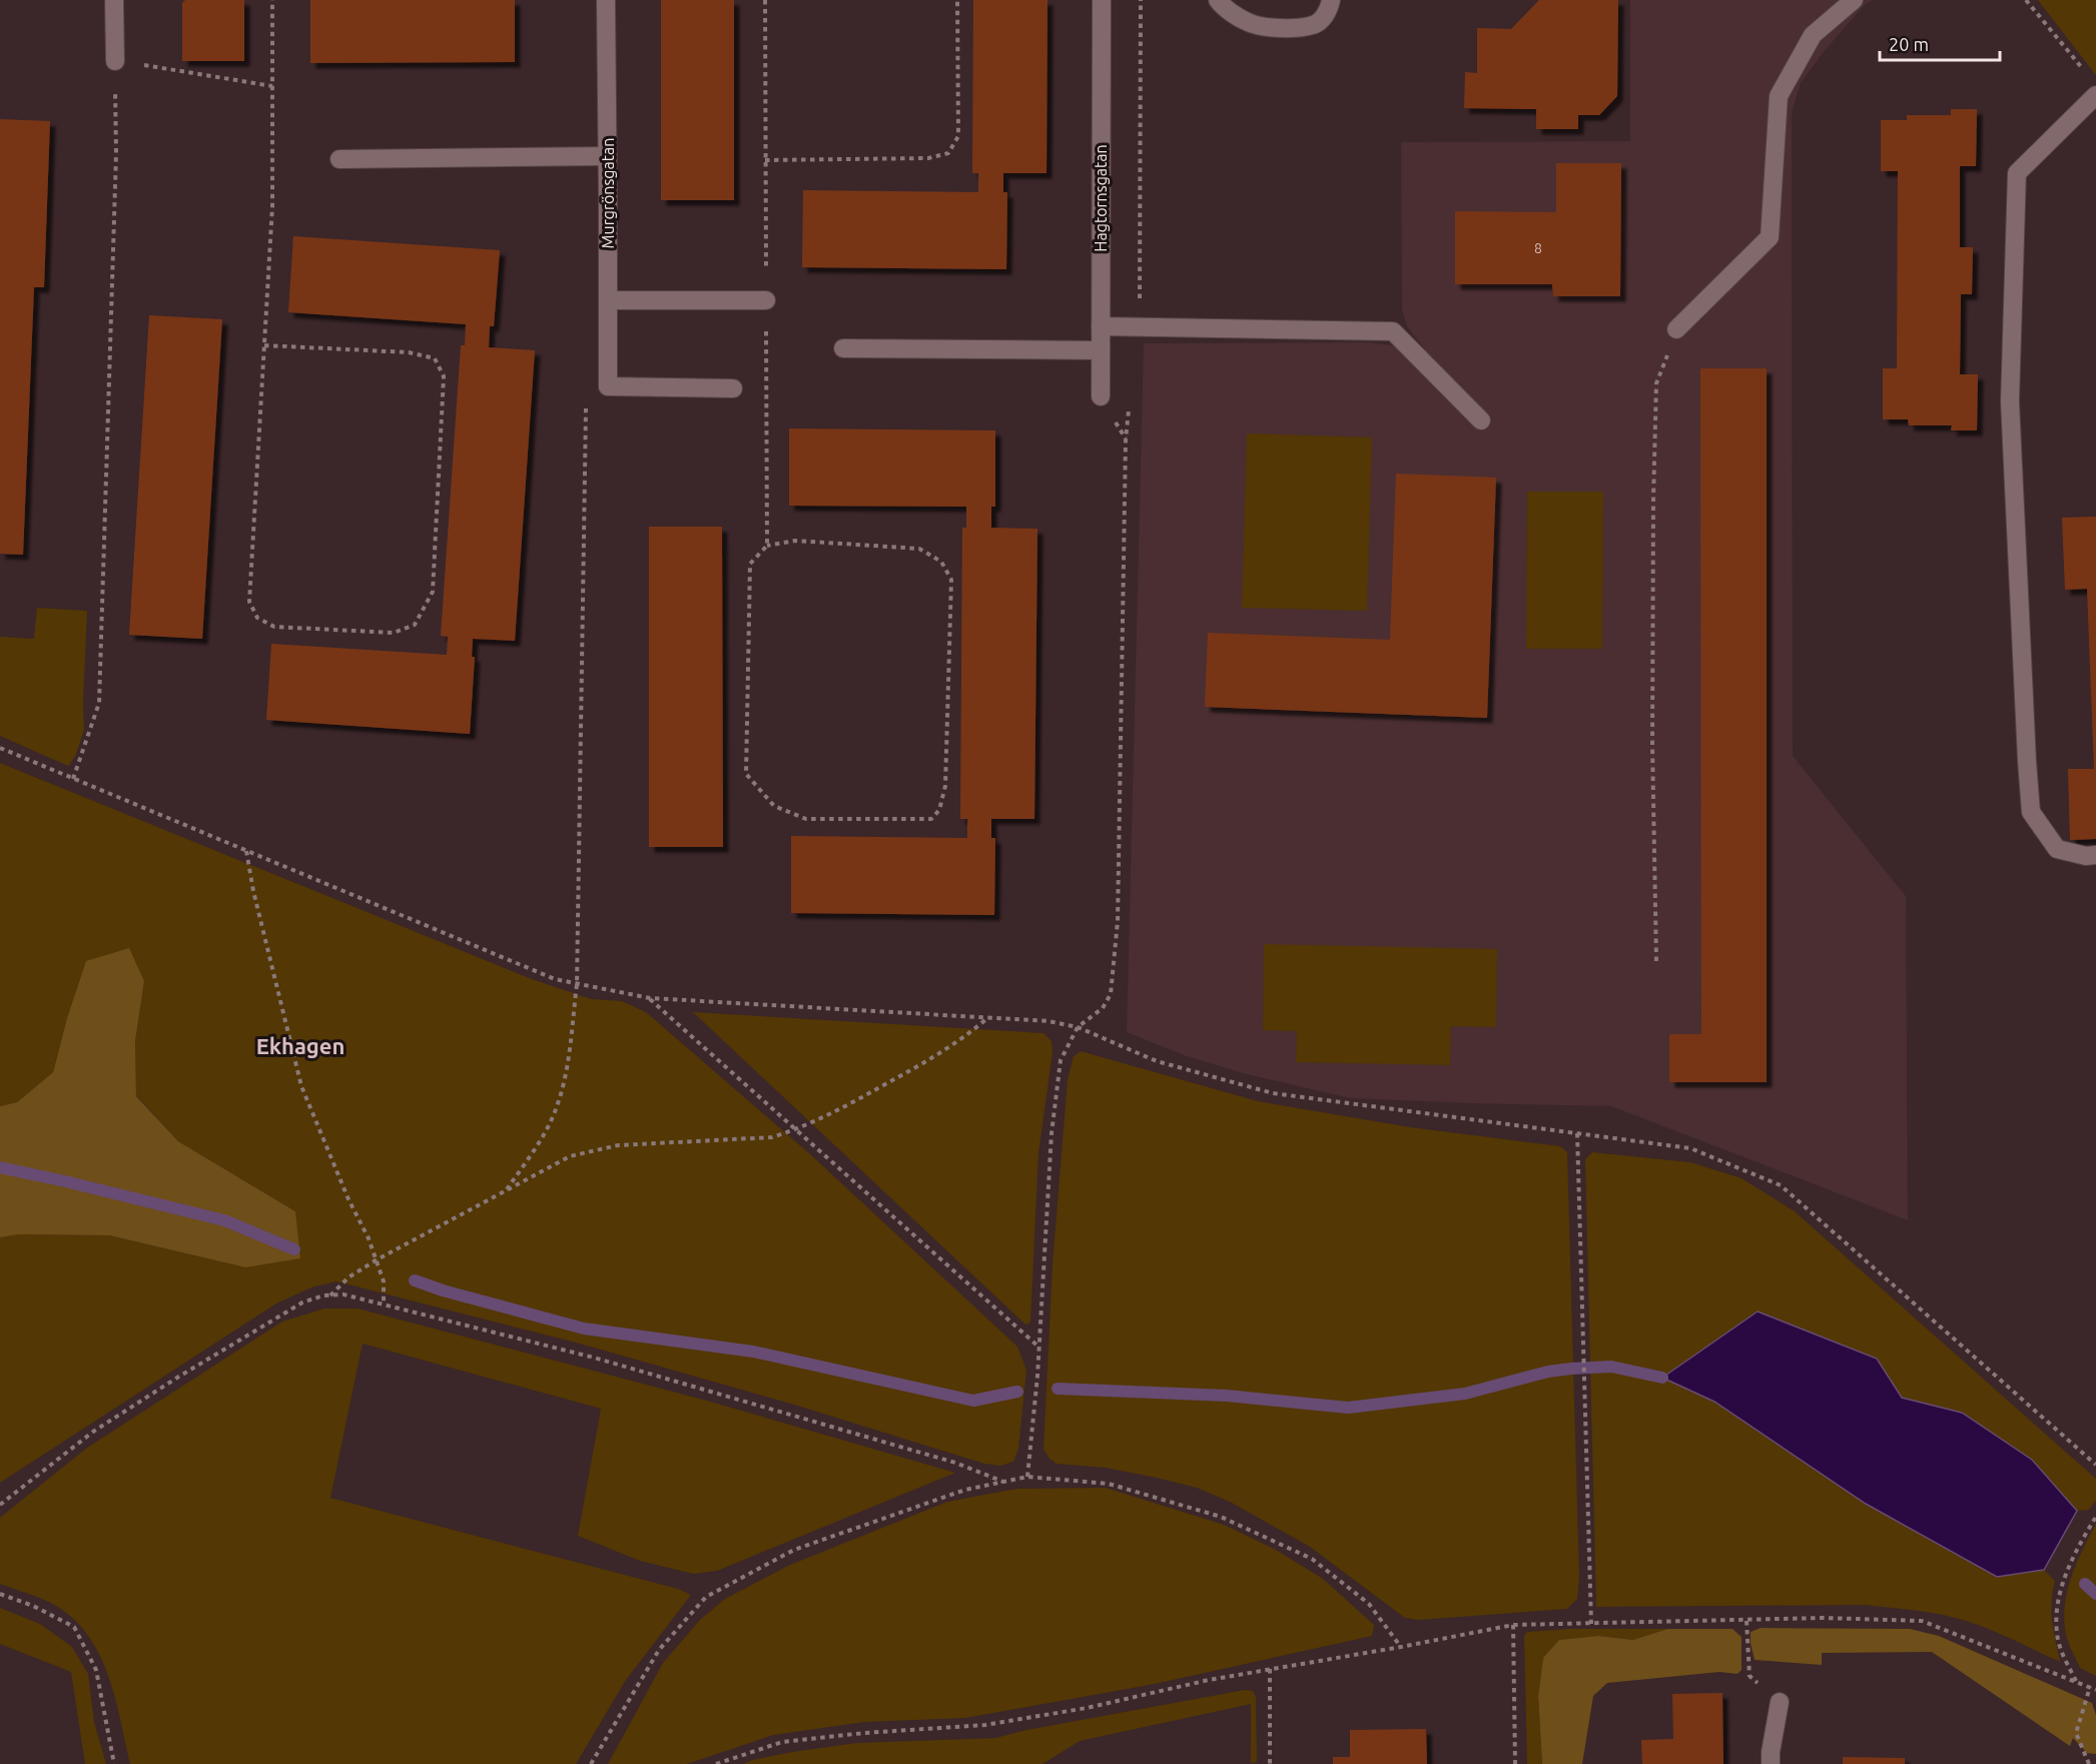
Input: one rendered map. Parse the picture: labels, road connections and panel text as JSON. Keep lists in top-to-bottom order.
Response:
{
  "streets": {
    "street": ["Murgrönsgatan", "Hagtornsgatan"]
  },
  "districts": ["Ekhagen"],
  "house_numbers": ["8"],
  "scale_bar": "20 m"
}
